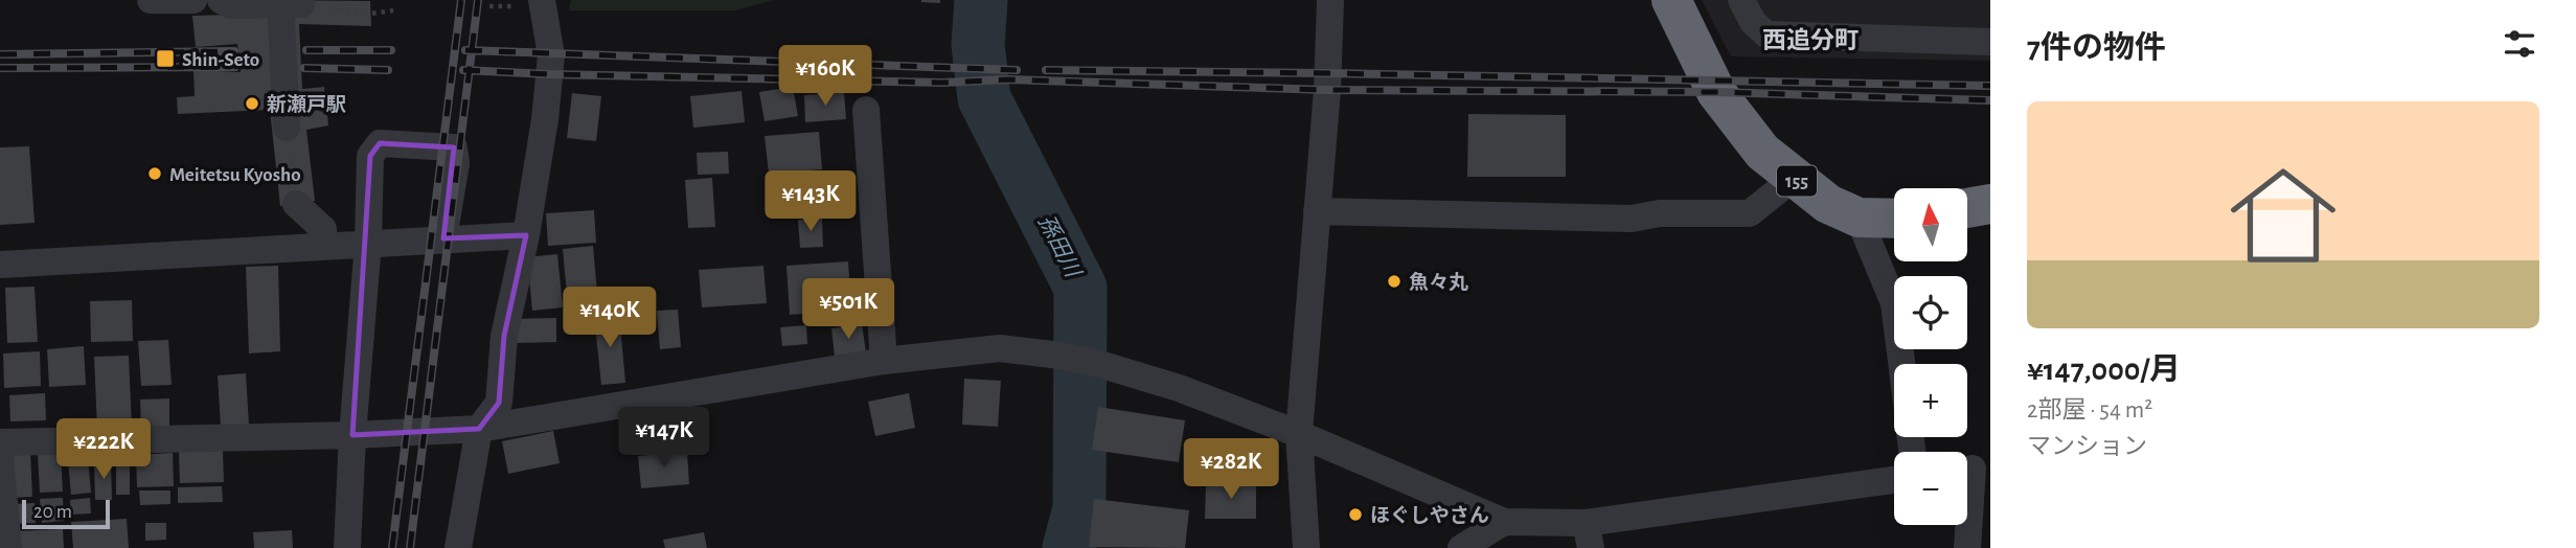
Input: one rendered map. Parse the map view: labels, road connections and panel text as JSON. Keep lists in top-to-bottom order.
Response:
{
  "streets": {
    "highway": ["155"]
  },
  "districts": ["西追分町"],
  "water": ["孫田川"],
  "places": {
    "transit": ["Shin-Seto"],
    "other": [
      "新瀬戸駅",
      "Meitetsu Kyosho",
      "魚々丸",
      "ほぐしやさん"
    ]
  },
  "scale_bar": "20 m",
  "north": "top",
  "page": {
    "heading": "7件の物件",
    "price": [
      "¥160K",
      "¥143K",
      "¥501K",
      "¥140K",
      "¥147K",
      "¥222K",
      "¥282K"
    ],
    "list": [
      {
        "name": "¥147,000/月",
        "note": "2部屋 · 54 m² · マンション"
      }
    ],
    "map_buttons": ["+", "−"],
    "scale": "20 m"
  }
}
